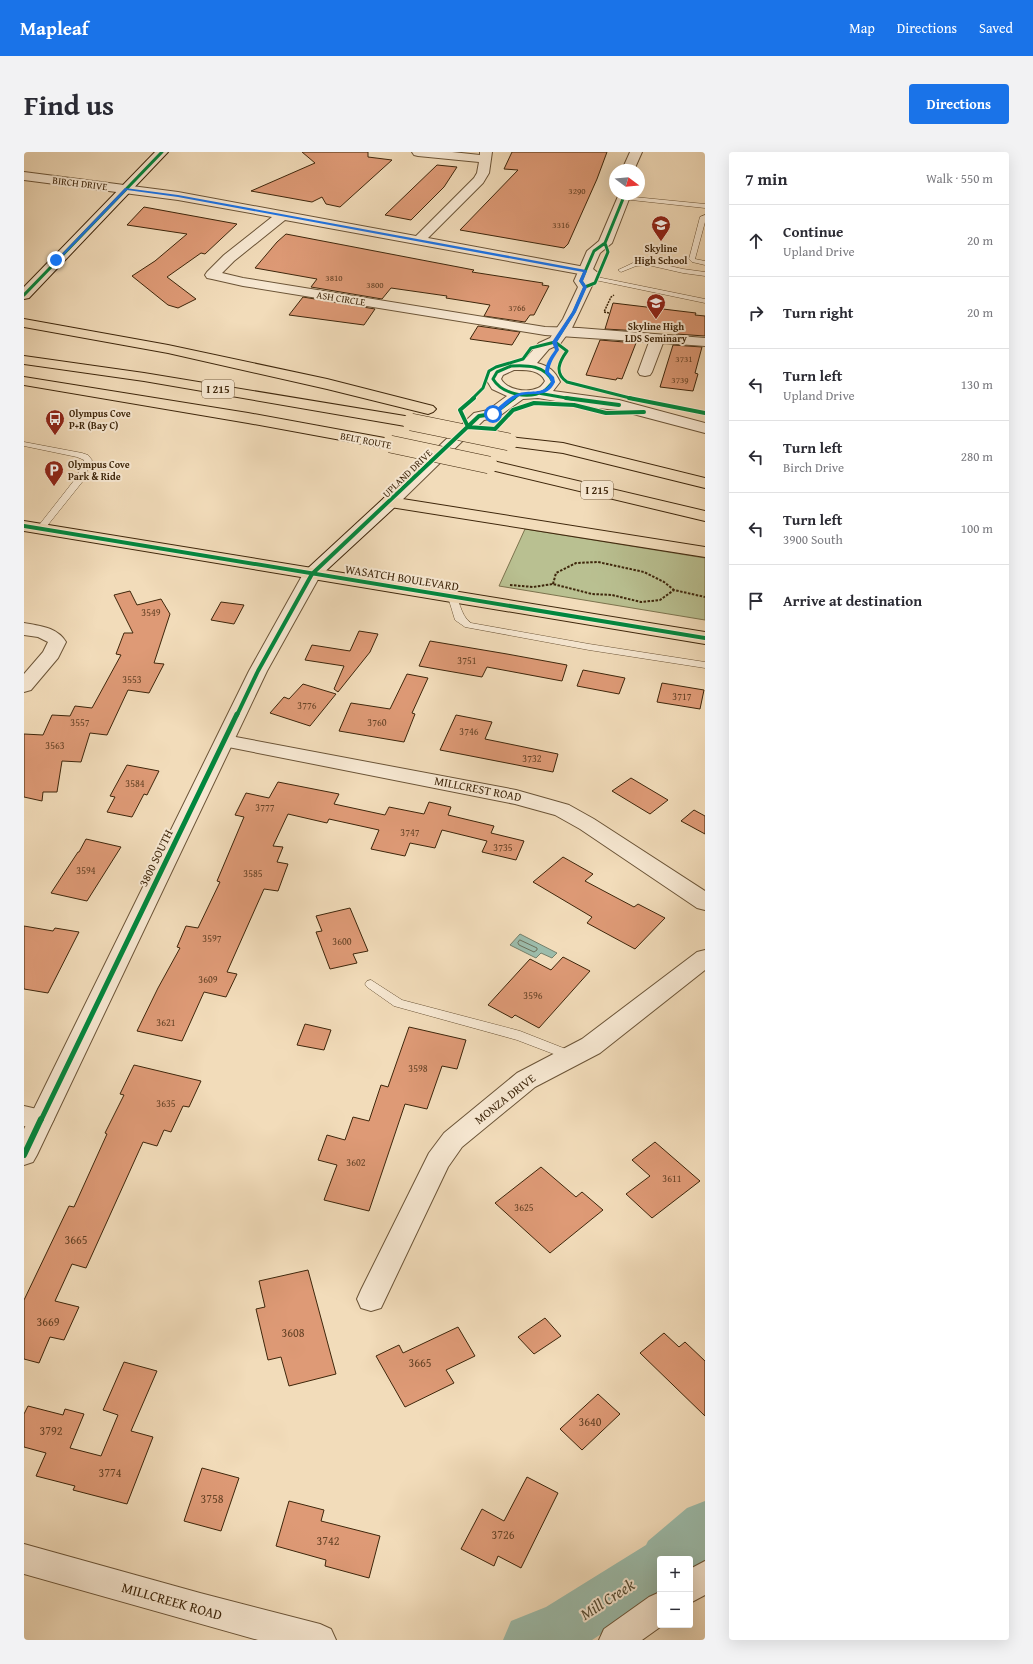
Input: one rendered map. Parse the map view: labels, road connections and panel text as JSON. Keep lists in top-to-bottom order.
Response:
{
  "streets": {
    "main road": ["I 215", "BELT ROUTE", "WASATCH BOULEVARD"],
    "street": [
      "BIRCH DRIVE",
      "ASH CIRCLE",
      "UPLAND DRIVE",
      "MILLCREST ROAD",
      "3800 SOUTH",
      "MONZA DRIVE",
      "MILLCREEK ROAD"
    ]
  },
  "crossings": [
    ["BIRCH DRIVE", "ASH CIRCLE"],
    ["UPLAND DRIVE", "WASATCH BOULEVARD"],
    ["UPLAND DRIVE", "3800 SOUTH"],
    ["WASATCH BOULEVARD", "3800 SOUTH"],
    ["MILLCREST ROAD", "3800 SOUTH"]
  ],
  "water": ["Mill Creek"],
  "places": {
    "school or university": ["Skyline High School", "Skyline High LDS Seminary"],
    "bus stop": ["Olympus Cove P+R (Bay C)"],
    "parking": ["Olympus Cove Park & Ride"]
  },
  "house_numbers": [
    "3290",
    "3316",
    "3810",
    "3800",
    "3766",
    "3731",
    "3739",
    "3549",
    "3751",
    "3553",
    "3717",
    "3776",
    "3557",
    "3760",
    "3746",
    "3563",
    "3732",
    "3584",
    "3777",
    "3747",
    "3735",
    "3594",
    "3585",
    "3597",
    "3600",
    "3609",
    "3596",
    "3621",
    "3598",
    "3635",
    "3602",
    "3611",
    "3625",
    "3665",
    "3669",
    "3608",
    "3665",
    "3640",
    "3792",
    "3774",
    "3758",
    "3726",
    "3742"
  ],
  "north": "right",
  "page": {
    "header": "Mapleaf",
    "nav": ["Map", "Directions", "Saved"],
    "title": "Find us",
    "buttons": "Directions",
    "heading": ["7 min", "Walk · 550 m"],
    "list": [
      ["Continue", "Upland Drive", "20 m"],
      ["Turn right", "20 m"],
      ["Turn left", "Upland Drive", "130 m"],
      ["Turn left", "Birch Drive", "280 m"],
      ["Turn left", "3900 South", "100 m"],
      "Arrive at destination"
    ],
    "map_buttons": ["+", "−"]
  }
}
